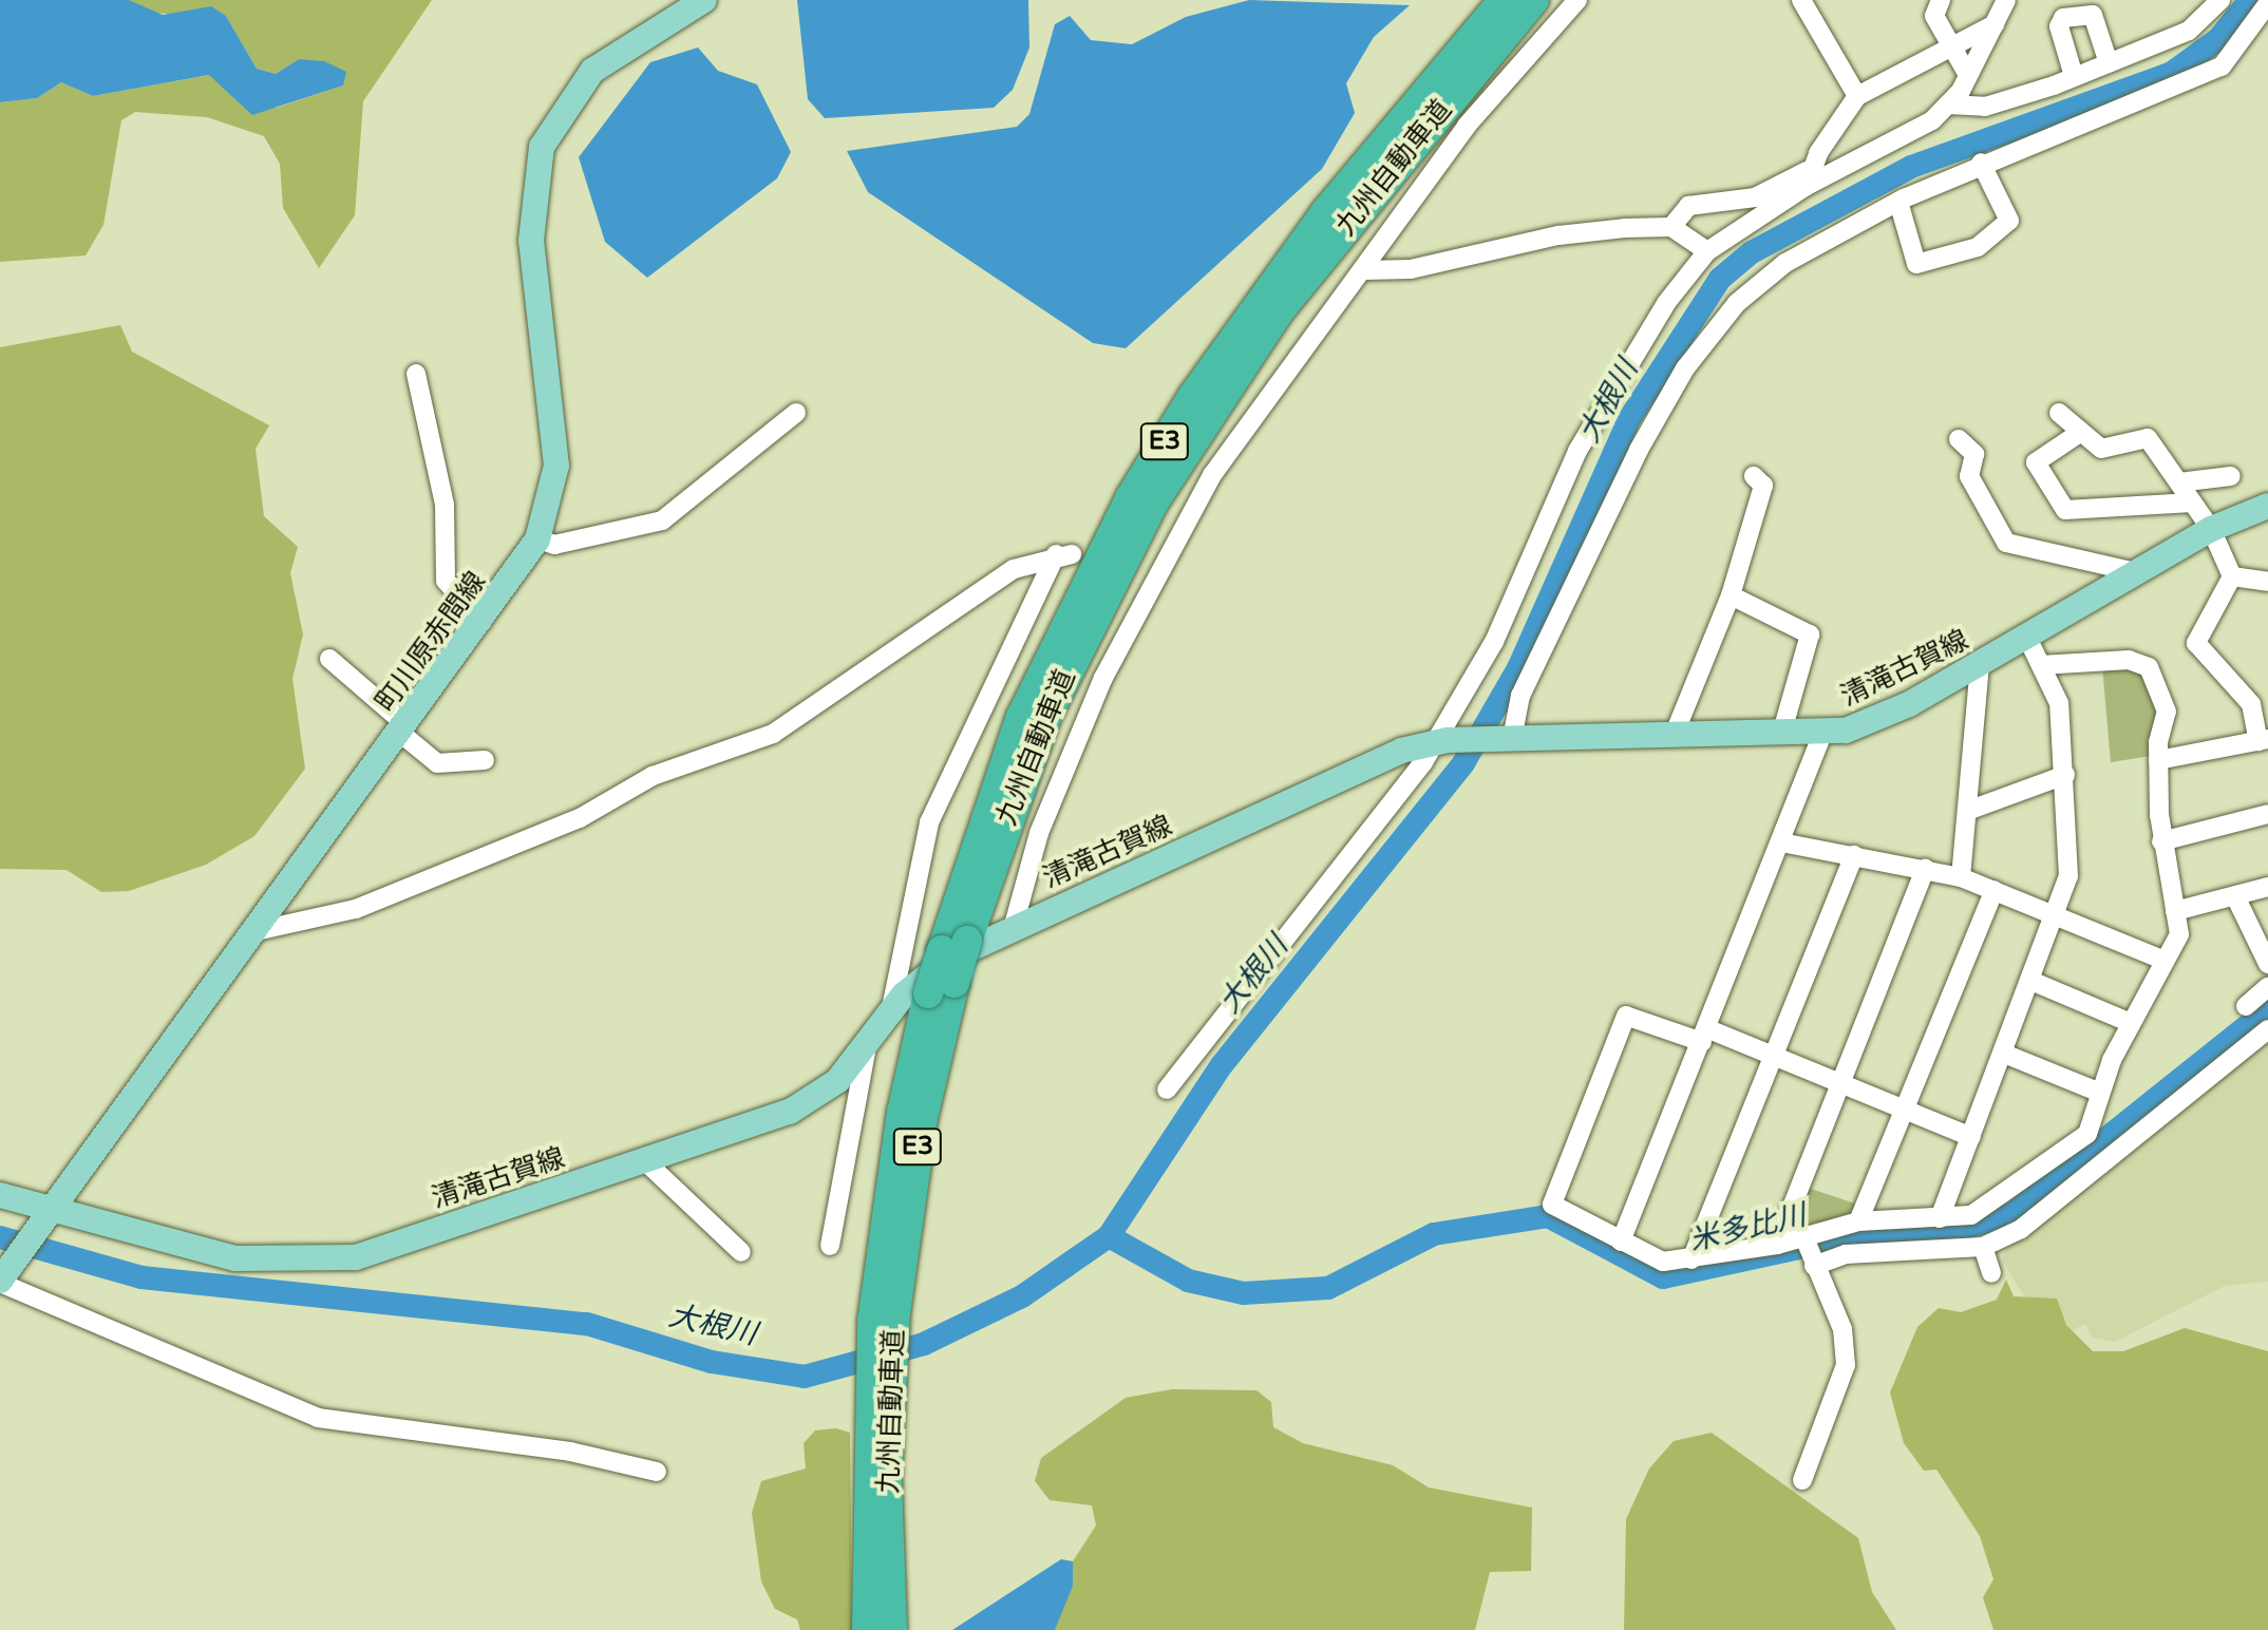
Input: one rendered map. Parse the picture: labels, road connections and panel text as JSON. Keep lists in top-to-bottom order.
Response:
{
  "streets": {
    "highway": ["九州自動車道", "E3"],
    "main road": ["町川原赤間線", "清滝古賀線"]
  },
  "crossings": [
    ["町川原赤間線", "清滝古賀線"]
  ],
  "water": ["大根川", "米多比川"]
}
